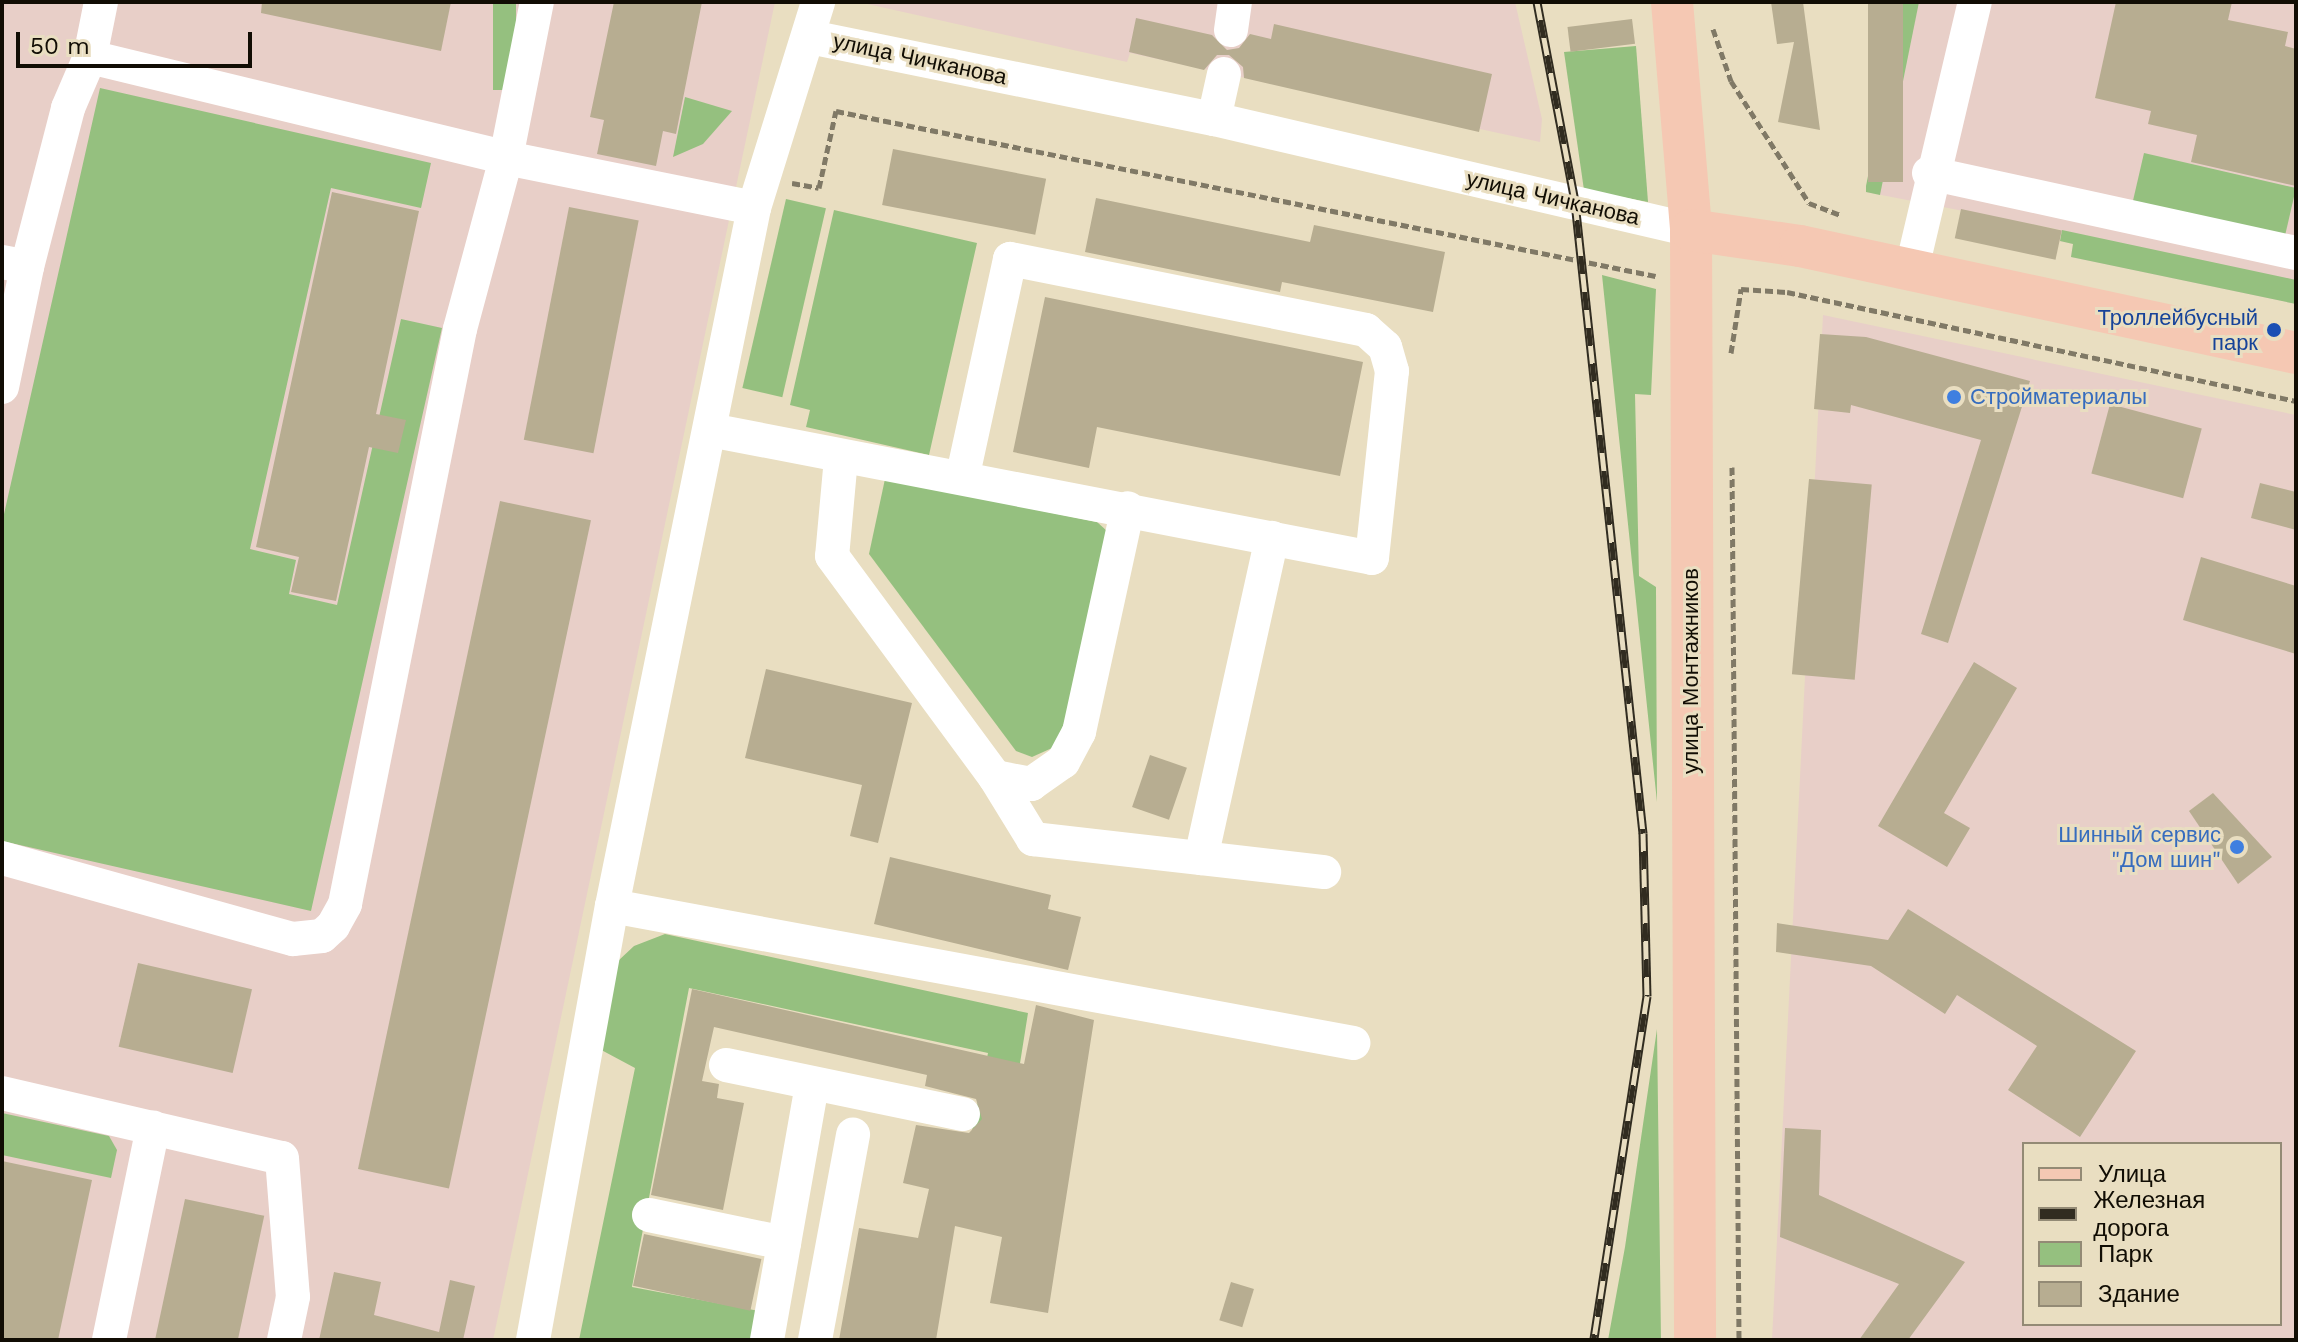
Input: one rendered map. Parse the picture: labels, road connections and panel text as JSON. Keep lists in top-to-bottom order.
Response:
{
  "streets": {
    "main road": ["улица Чичканова", "улица Монтажников"]
  },
  "crossings": [
    ["улица Чичканова", "улица Монтажников"]
  ],
  "places": ["Троллейбусный парк", "Стройматериалы", "Шинный сервис \"Дом шин\""],
  "legend": [
    "Улица",
    "Железная дорога",
    "Парк",
    "Здание"
  ],
  "scale_bar": "50 m"
}
